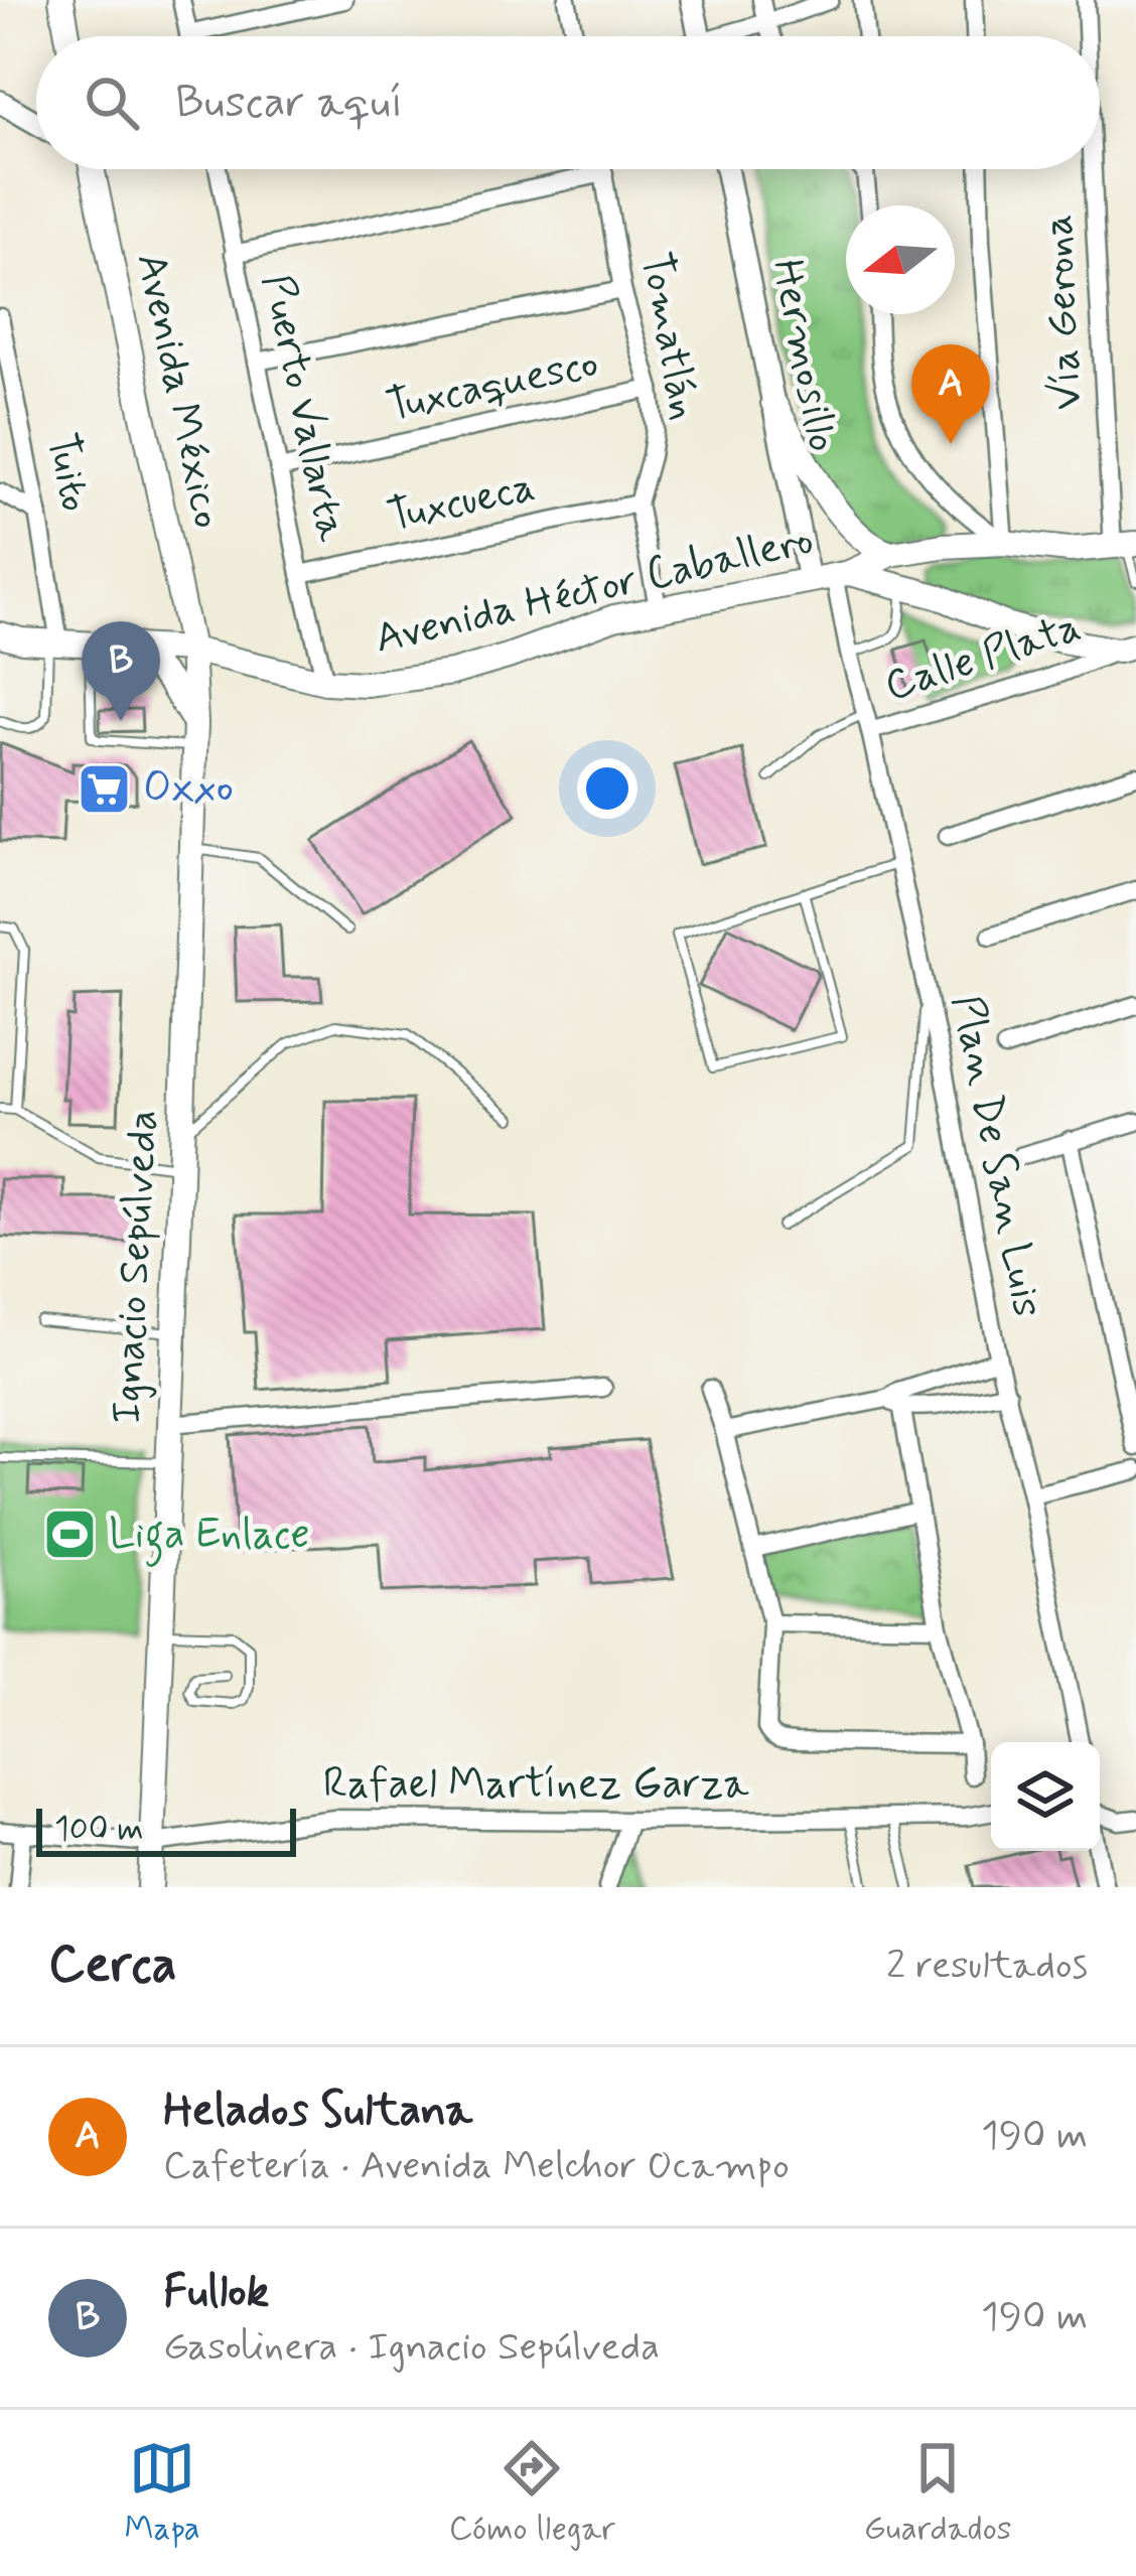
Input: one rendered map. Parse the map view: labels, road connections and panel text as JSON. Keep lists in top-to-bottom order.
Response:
{
  "streets": {
    "main road": ["Avenida México", "Avenida Héctor Caballero", "Ignacio Sepúlveda"],
    "street": [
      "Vía Gerona",
      "Tomatlán",
      "Hermosillo",
      "Tuxcaquesco",
      "Puerto Vallarta",
      "Tuito",
      "Tuxcueca",
      "Calle Plata",
      "Plan De San Luis",
      "Rafael Martínez Garza"
    ]
  },
  "crossings": [
    ["Vía Gerona", "Avenida Héctor Caballero"],
    ["Tomatlán", "Tuxcaquesco"],
    ["Tomatlán", "Tuxcueca"],
    ["Tomatlán", "Avenida Héctor Caballero"],
    ["Hermosillo", "Avenida Héctor Caballero"],
    ["Hermosillo", "Plan De San Luis"],
    ["Tuxcaquesco", "Puerto Vallarta"],
    ["Avenida México", "Avenida Héctor Caballero"],
    ["Avenida México", "Ignacio Sepúlveda"],
    ["Puerto Vallarta", "Tuxcueca"],
    ["Puerto Vallarta", "Avenida Héctor Caballero"],
    ["Tuito", "Avenida Héctor Caballero"],
    ["Avenida Héctor Caballero", "Plan De San Luis"],
    ["Avenida Héctor Caballero", "Ignacio Sepúlveda"],
    ["Calle Plata", "Plan De San Luis"],
    ["Ignacio Sepúlveda", "Rafael Martínez Garza"]
  ],
  "places": {
    "supermarket": ["Oxxo"],
    "sports": ["Liga Enlace"]
  },
  "scale_bar": "100 m",
  "north": "left",
  "page": {
    "search": "Buscar aquí",
    "pins": ["A", "B"],
    "scale": "100 m",
    "heading": ["Cerca", "2 resultados"],
    "list": [
      {
        "mark": "A",
        "name": "Helados Sultana",
        "note": "Cafetería · Avenida Melchor Ocampo",
        "value": "190 m"
      },
      {
        "mark": "B",
        "name": "Fullok",
        "note": "Gasolinera · Ignacio Sepúlveda",
        "value": "190 m"
      }
    ],
    "nav": ["Mapa", "Cómo llegar", "Guardados"]
  }
}
